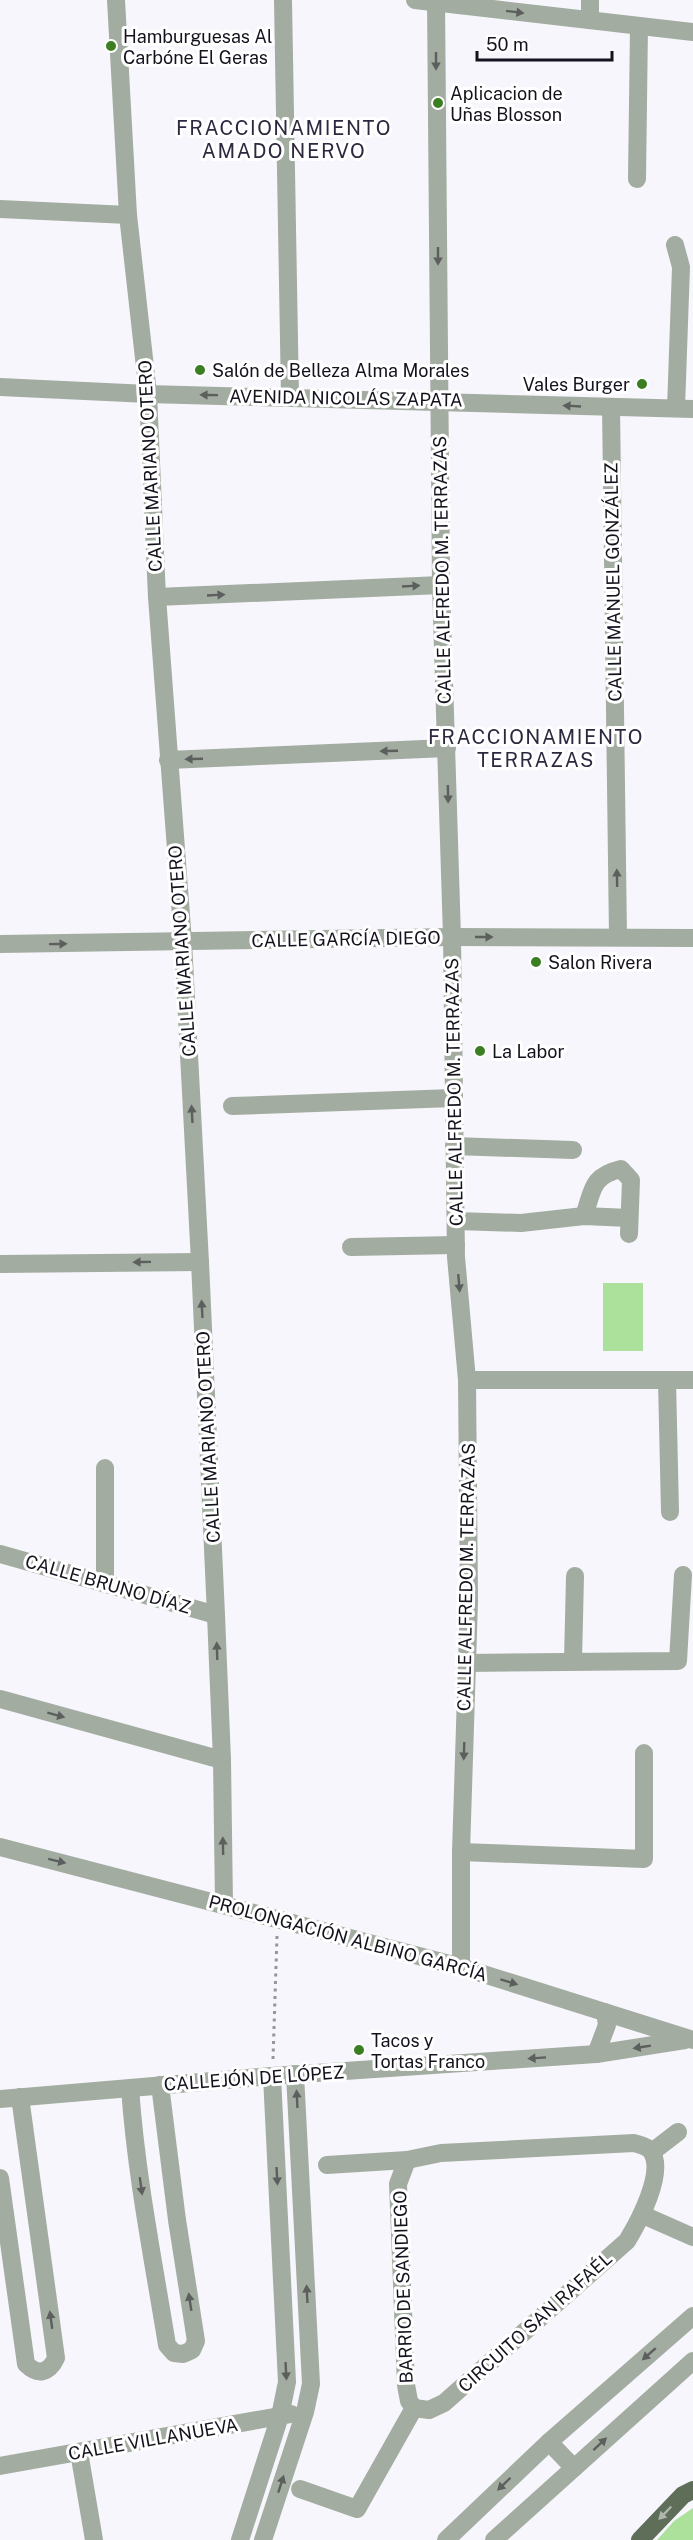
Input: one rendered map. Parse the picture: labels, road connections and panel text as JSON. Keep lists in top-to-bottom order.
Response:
{
  "streets": {
    "street": [
      "AVENIDA NICOLÁS ZAPATA",
      "CALLE MARIANO OTERO",
      "CALLE ALFREDO M. TERRAZAS",
      "CALLE MANUEL GONZÁLEZ",
      "CALLE GARCÍA DIEGO",
      "CALLE BRUNO DÍAZ",
      "PROLONGACIÓN ALBINO GARCÍA",
      "CALLEJÓN DE LÓPEZ",
      "BARRIO DE SANDIEGO",
      "CIRCUITO SAN RAFAÉL",
      "CALLE VILLANUEVA"
    ]
  },
  "crossings": [
    ["AVENIDA NICOLÁS ZAPATA", "CALLE MARIANO OTERO"],
    ["AVENIDA NICOLÁS ZAPATA", "CALLE ALFREDO M. TERRAZAS"],
    ["AVENIDA NICOLÁS ZAPATA", "CALLE MANUEL GONZÁLEZ"],
    ["CALLE MARIANO OTERO", "CALLE GARCÍA DIEGO"],
    ["CALLE MARIANO OTERO", "CALLE BRUNO DÍAZ"],
    ["CALLE MARIANO OTERO", "PROLONGACIÓN ALBINO GARCÍA"],
    ["CALLE ALFREDO M. TERRAZAS", "CALLE GARCÍA DIEGO"],
    ["CALLE ALFREDO M. TERRAZAS", "PROLONGACIÓN ALBINO GARCÍA"],
    ["CALLE MANUEL GONZÁLEZ", "CALLE GARCÍA DIEGO"],
    ["PROLONGACIÓN ALBINO GARCÍA", "CALLEJÓN DE LÓPEZ"],
    ["BARRIO DE SANDIEGO", "CIRCUITO SAN RAFAÉL"]
  ],
  "one_way": [
    "AVENIDA NICOLÁS ZAPATA",
    "CALLE MARIANO OTERO",
    "CALLE MANUEL GONZÁLEZ",
    "CALLE GARCÍA DIEGO"
  ],
  "districts": ["FRACCIONAMIENTO AMADO NERVO", "FRACCIONAMIENTO TERRAZAS"],
  "places": [
    "Hamburguesas Al Carbóne El Geras",
    "Aplicacion de Uñas Blosson",
    "Salón de Belleza Alma Morales",
    "Vales Burger",
    "Salon Rivera",
    "La Labor",
    "Tacos y Tortas Franco"
  ],
  "scale_bar": "50 m"
}
